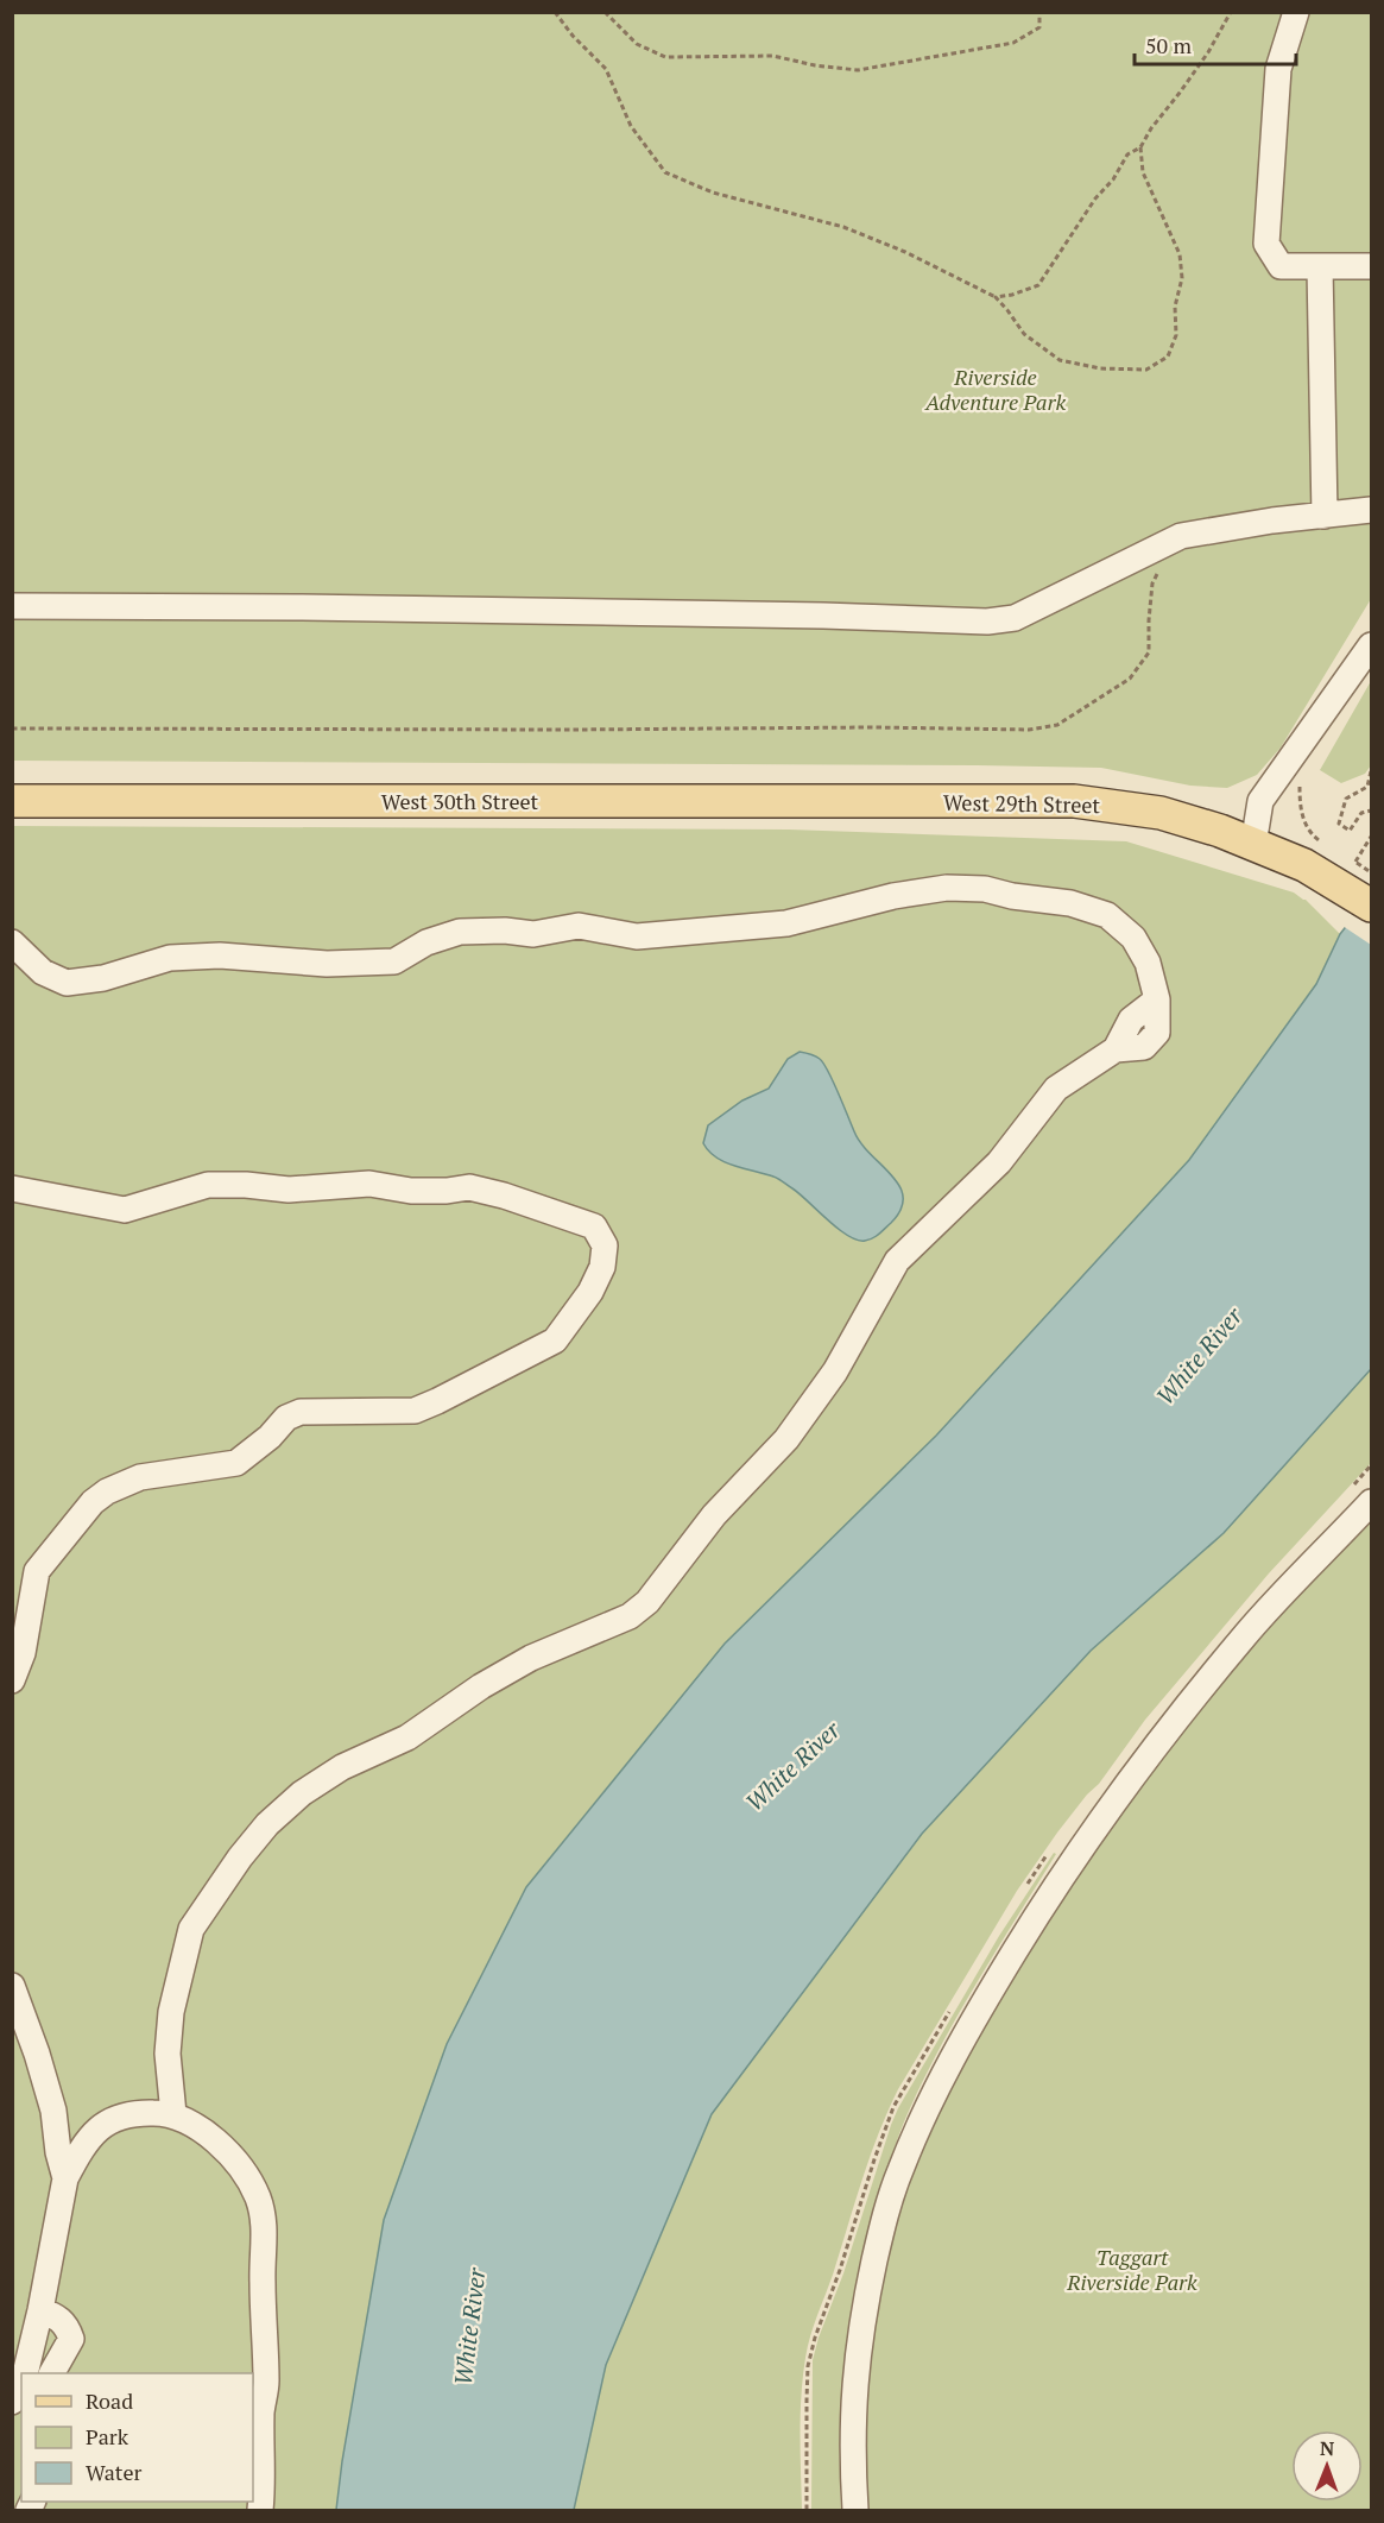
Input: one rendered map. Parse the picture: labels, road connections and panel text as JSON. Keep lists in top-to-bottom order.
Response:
{
  "streets": {
    "main road": ["West 30th Street", "West 29th Street"]
  },
  "crossings": [
    ["West 30th Street", "West 29th Street"]
  ],
  "water": ["White River"],
  "parks": ["Riverside Adventure Park", "Taggart Riverside Park"],
  "legend": ["Road", "Park", "Water"],
  "scale_bar": "50 m",
  "north": "top"
}
